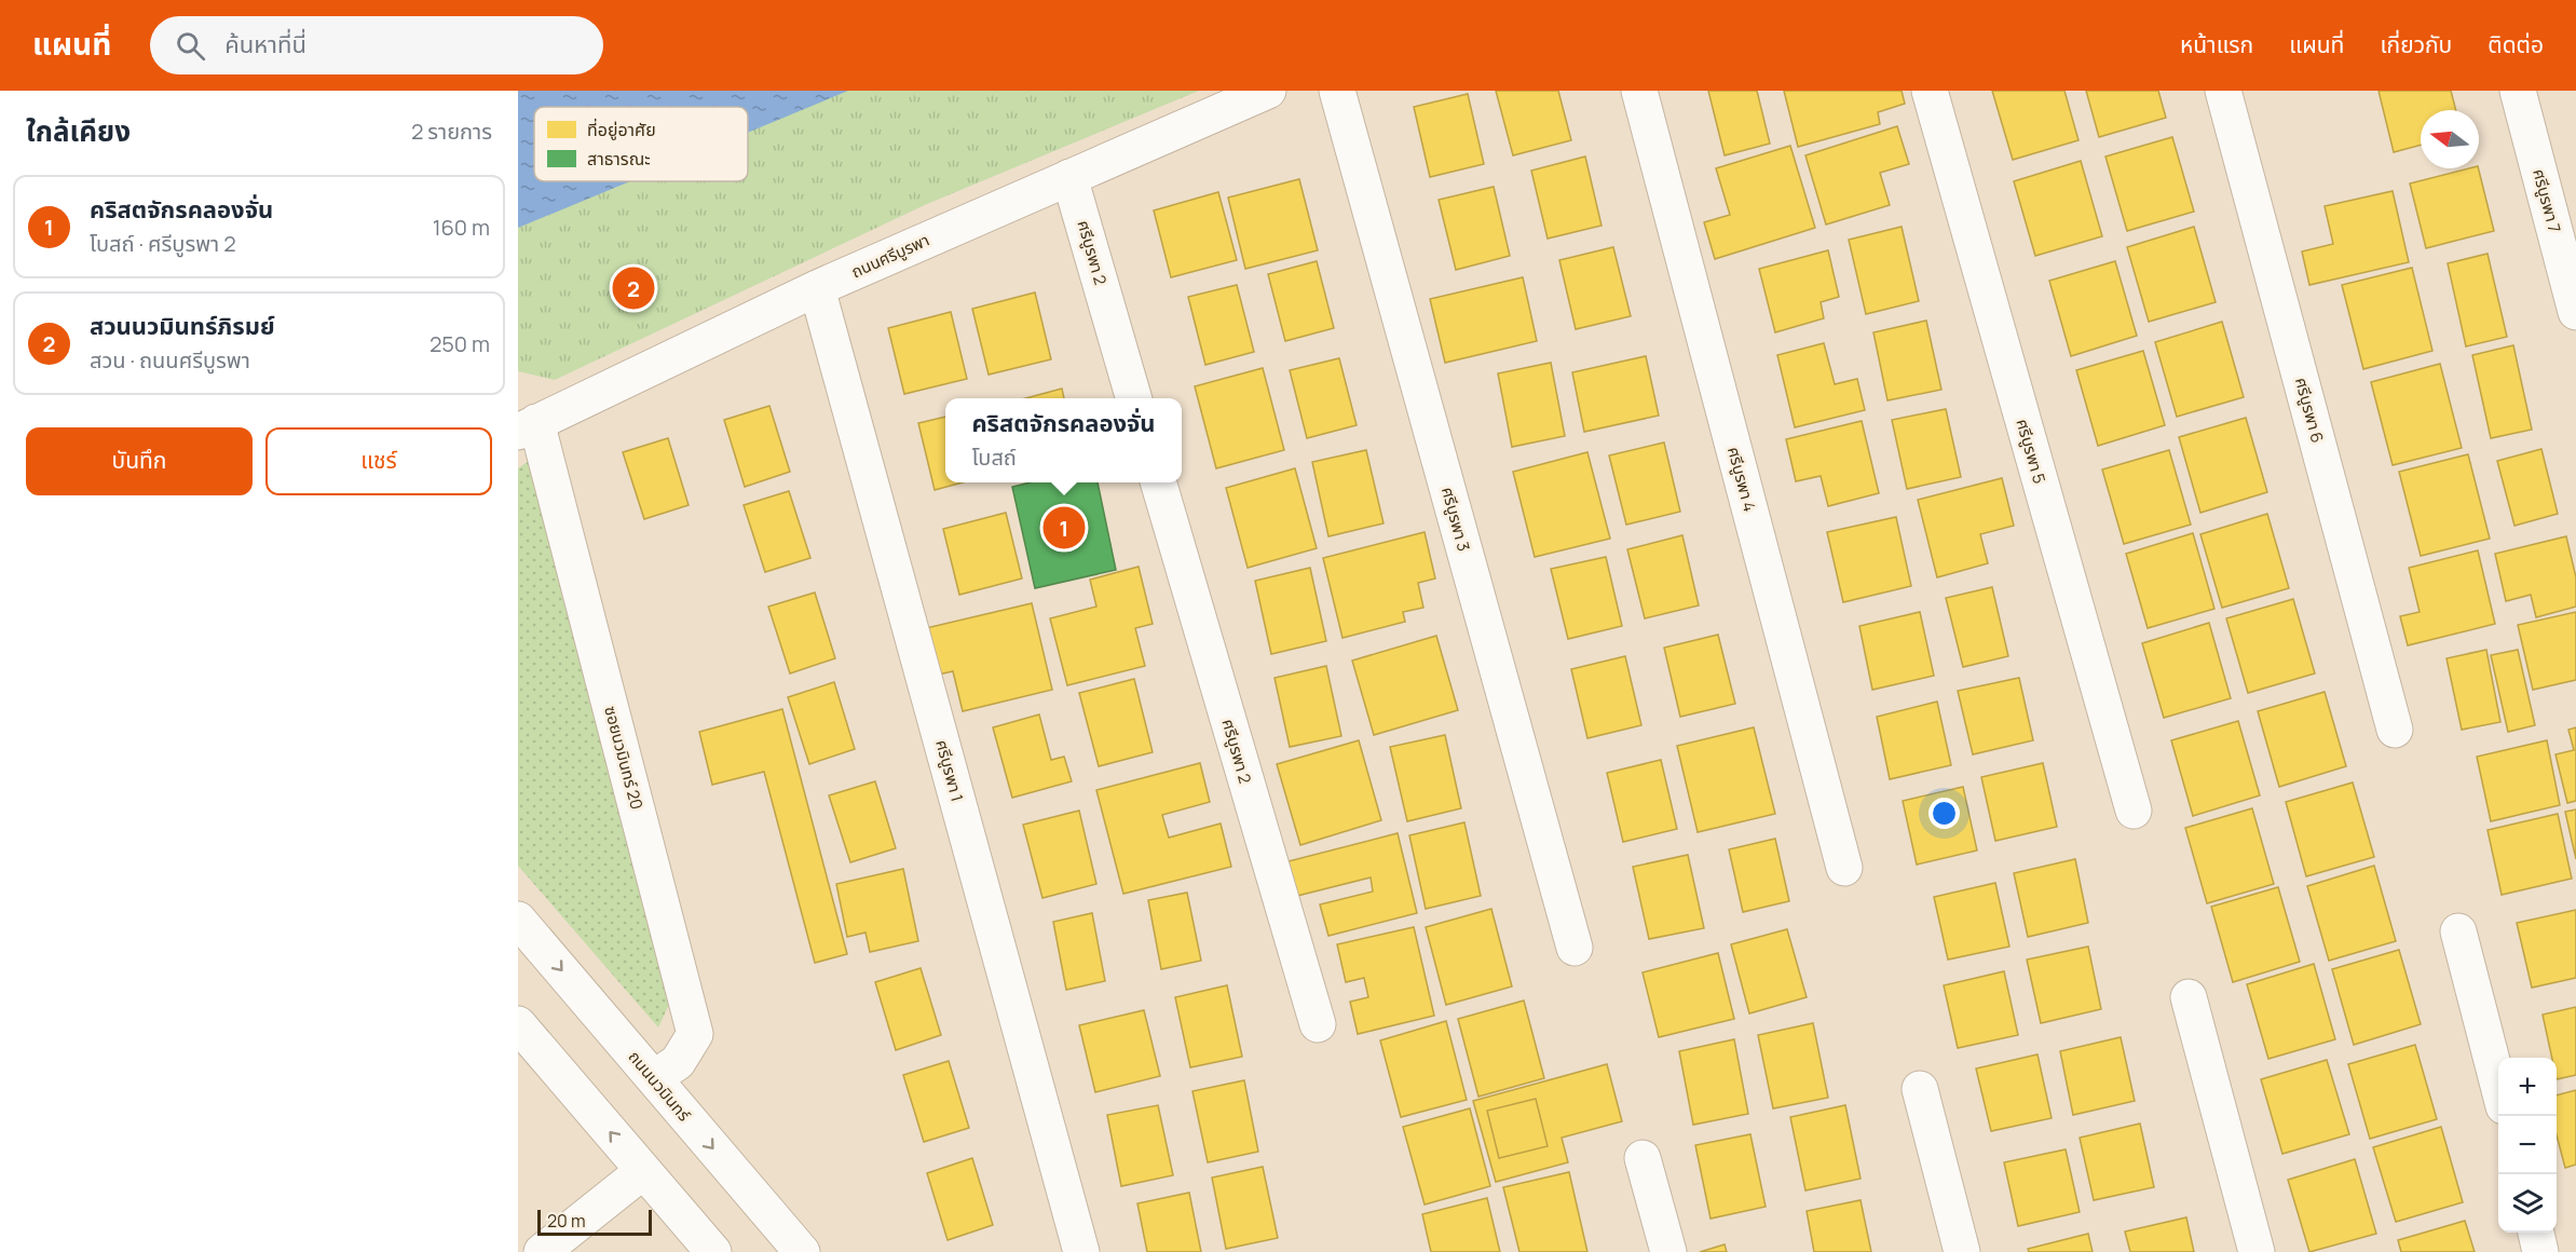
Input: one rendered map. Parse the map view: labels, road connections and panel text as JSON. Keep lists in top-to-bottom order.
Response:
{
  "streets": {
    "street": [
      "ศรีบูรพา 7",
      "ศรีบูรพา 2",
      "ถนนศรีบูรพา",
      "ศรีบูรพา 6",
      "ศรีบูรพา 5",
      "ศรีบูรพา 4",
      "ศรีบูรพา 3",
      "ซอยนวมินทร์ 20",
      "ศรีบูรพา 1",
      "ถนนนวมินทร์"
    ]
  },
  "crossings": [
    ["ศรีบูรพา 2", "ถนนศรีบูรพา"],
    ["ถนนศรีบูรพา", "ซอยนวมินทร์ 20"],
    ["ถนนศรีบูรพา", "ศรีบูรพา 1"],
    ["ซอยนวมินทร์ 20", "ถนนนวมินทร์"]
  ],
  "legend": ["ที่อยู่อาศัย", "สาธารณะ"],
  "scale_bar": "20 m",
  "north": "left",
  "page": {
    "header": "แผนที่",
    "search": "ค้นหาที่นี่",
    "nav": [
      "หน้าแรก",
      "แผนที่",
      "เกี่ยวกับ",
      "ติดต่อ"
    ],
    "heading": ["ใกล้เคียง", "2 รายการ"],
    "list": [
      {
        "mark": "1",
        "name": "คริสตจักรคลองจั่น",
        "note": "โบสถ์ · ศรีบูรพา 2",
        "value": "160 m"
      },
      {
        "mark": "2",
        "name": "สวนนวมินทร์ภิรมย์",
        "note": "สวน · ถนนศรีบูรพา",
        "value": "250 m"
      }
    ],
    "pins": ["2", "1"],
    "popup": ["คริสตจักรคลองจั่น", "โบสถ์"],
    "buttons": ["บันทึก", "แชร์"],
    "map_buttons": ["+", "−"],
    "scale": "20 m"
  }
}
